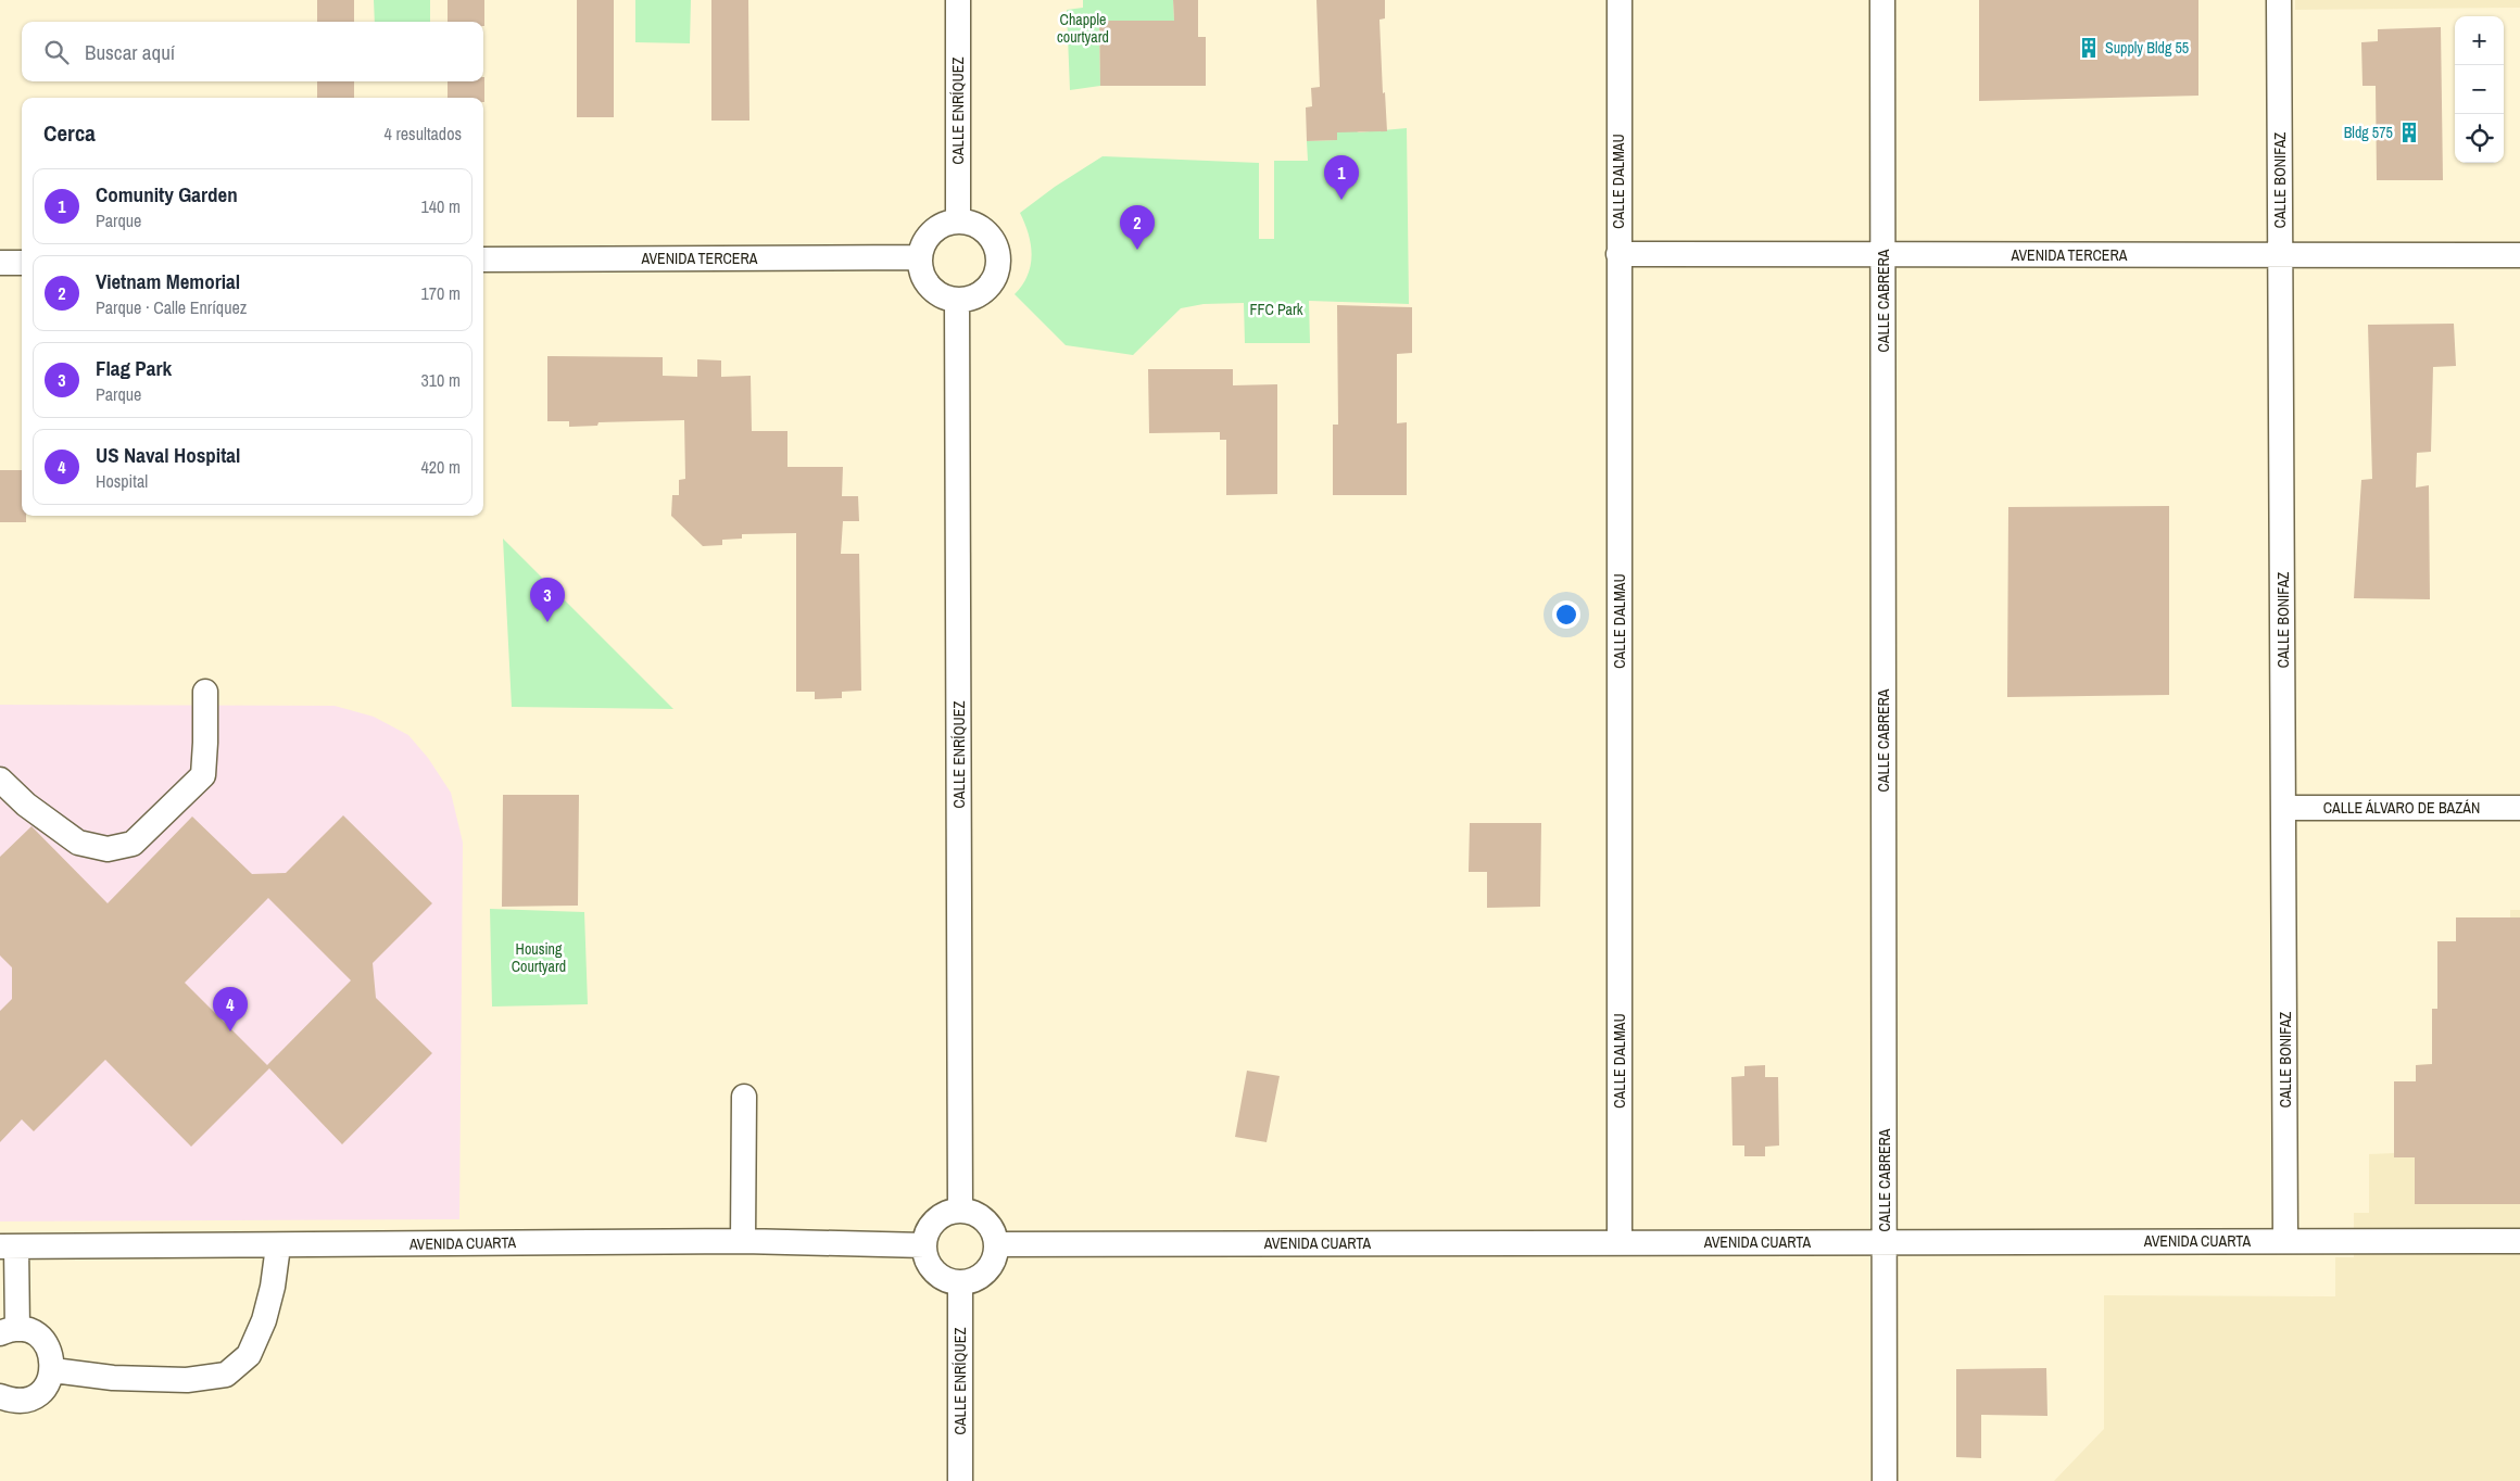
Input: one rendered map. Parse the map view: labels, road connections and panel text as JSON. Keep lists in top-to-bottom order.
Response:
{
  "streets": {
    "street": [
      "CALLE ENRÍQUEZ",
      "CALLE BONIFAZ",
      "CALLE DALMAU",
      "AVENIDA TERCERA",
      "CALLE CABRERA",
      "CALLE ÁLVARO DE BAZÁN",
      "AVENIDA CUARTA"
    ]
  },
  "crossings": [
    ["CALLE ENRÍQUEZ", "AVENIDA TERCERA"],
    ["CALLE ENRÍQUEZ", "AVENIDA CUARTA"],
    ["CALLE BONIFAZ", "AVENIDA TERCERA"],
    ["CALLE BONIFAZ", "CALLE ÁLVARO DE BAZÁN"],
    ["CALLE BONIFAZ", "AVENIDA CUARTA"],
    ["CALLE DALMAU", "AVENIDA TERCERA"],
    ["CALLE DALMAU", "AVENIDA CUARTA"],
    ["AVENIDA TERCERA", "CALLE CABRERA"],
    ["CALLE CABRERA", "AVENIDA CUARTA"]
  ],
  "parks": ["Chapple courtyard", "FFC Park", "Housing Courtyard"],
  "places": {
    "building": ["Supply Bldg 55", "Bldg 575"]
  },
  "page": {
    "map_buttons": ["+", "−"],
    "search": "Buscar aquí",
    "heading": ["Cerca", "4 resultados"],
    "pins": [
      "1",
      "2",
      "3",
      "4"
    ],
    "list": [
      {
        "mark": "1",
        "name": "Comunity Garden",
        "note": "Parque",
        "value": "140 m"
      },
      {
        "mark": "2",
        "name": "Vietnam Memorial",
        "note": "Parque · Calle Enríquez",
        "value": "170 m"
      },
      {
        "mark": "3",
        "name": "Flag Park",
        "note": "Parque",
        "value": "310 m"
      },
      {
        "mark": "4",
        "name": "US Naval Hospital",
        "note": "Hospital",
        "value": "420 m"
      }
    ]
  }
}
